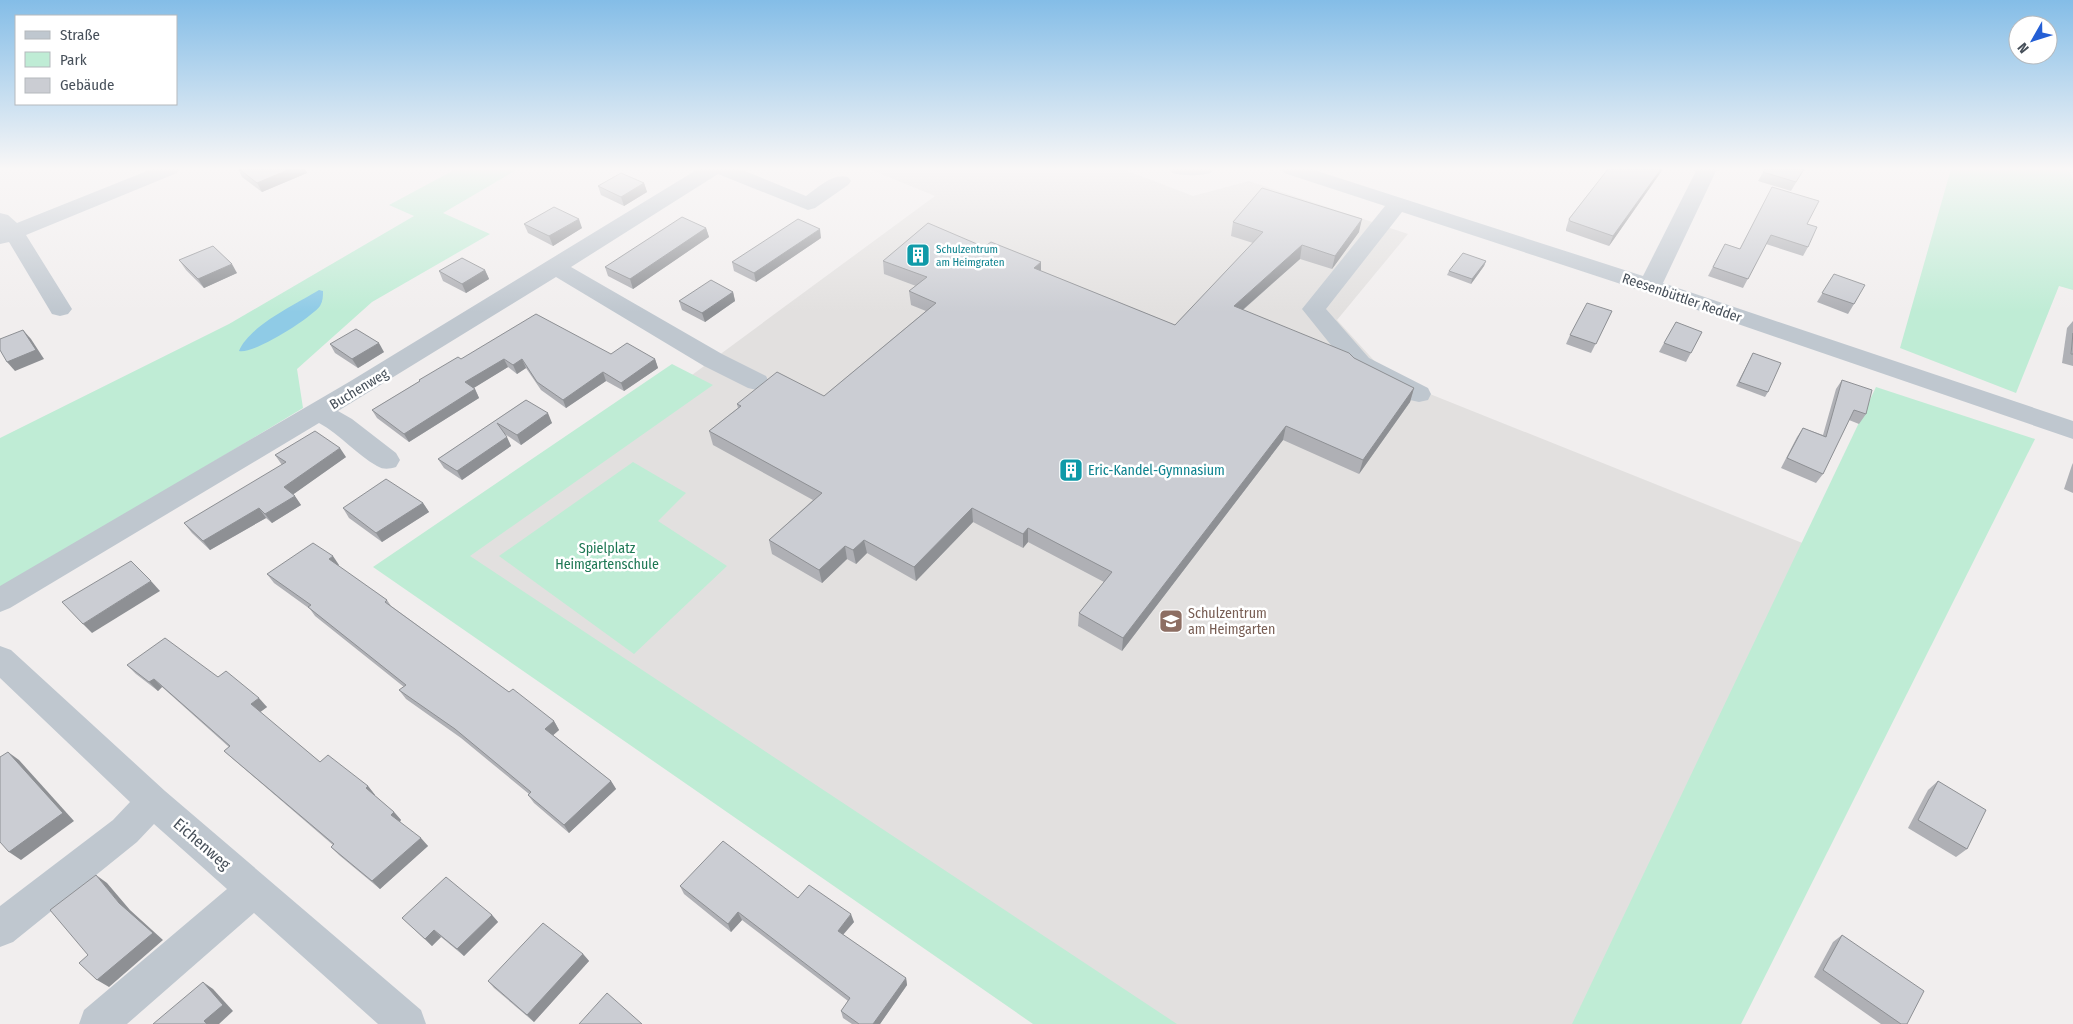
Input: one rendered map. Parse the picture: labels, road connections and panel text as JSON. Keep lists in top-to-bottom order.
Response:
{
  "streets": {
    "street": ["Reesenbüttler Redder", "Buchenweg", "Eichenweg"]
  },
  "parks": ["Spielplatz Heimgartenschule"],
  "places": {
    "building": ["Schulzentrum am Heimgraten", "Eric-Kandel-Gymnasium"],
    "school or university": ["Schulzentrum am Heimgarten"]
  },
  "legend": ["Straße", "Park", "Gebäude"],
  "north": "bottom left"
}
